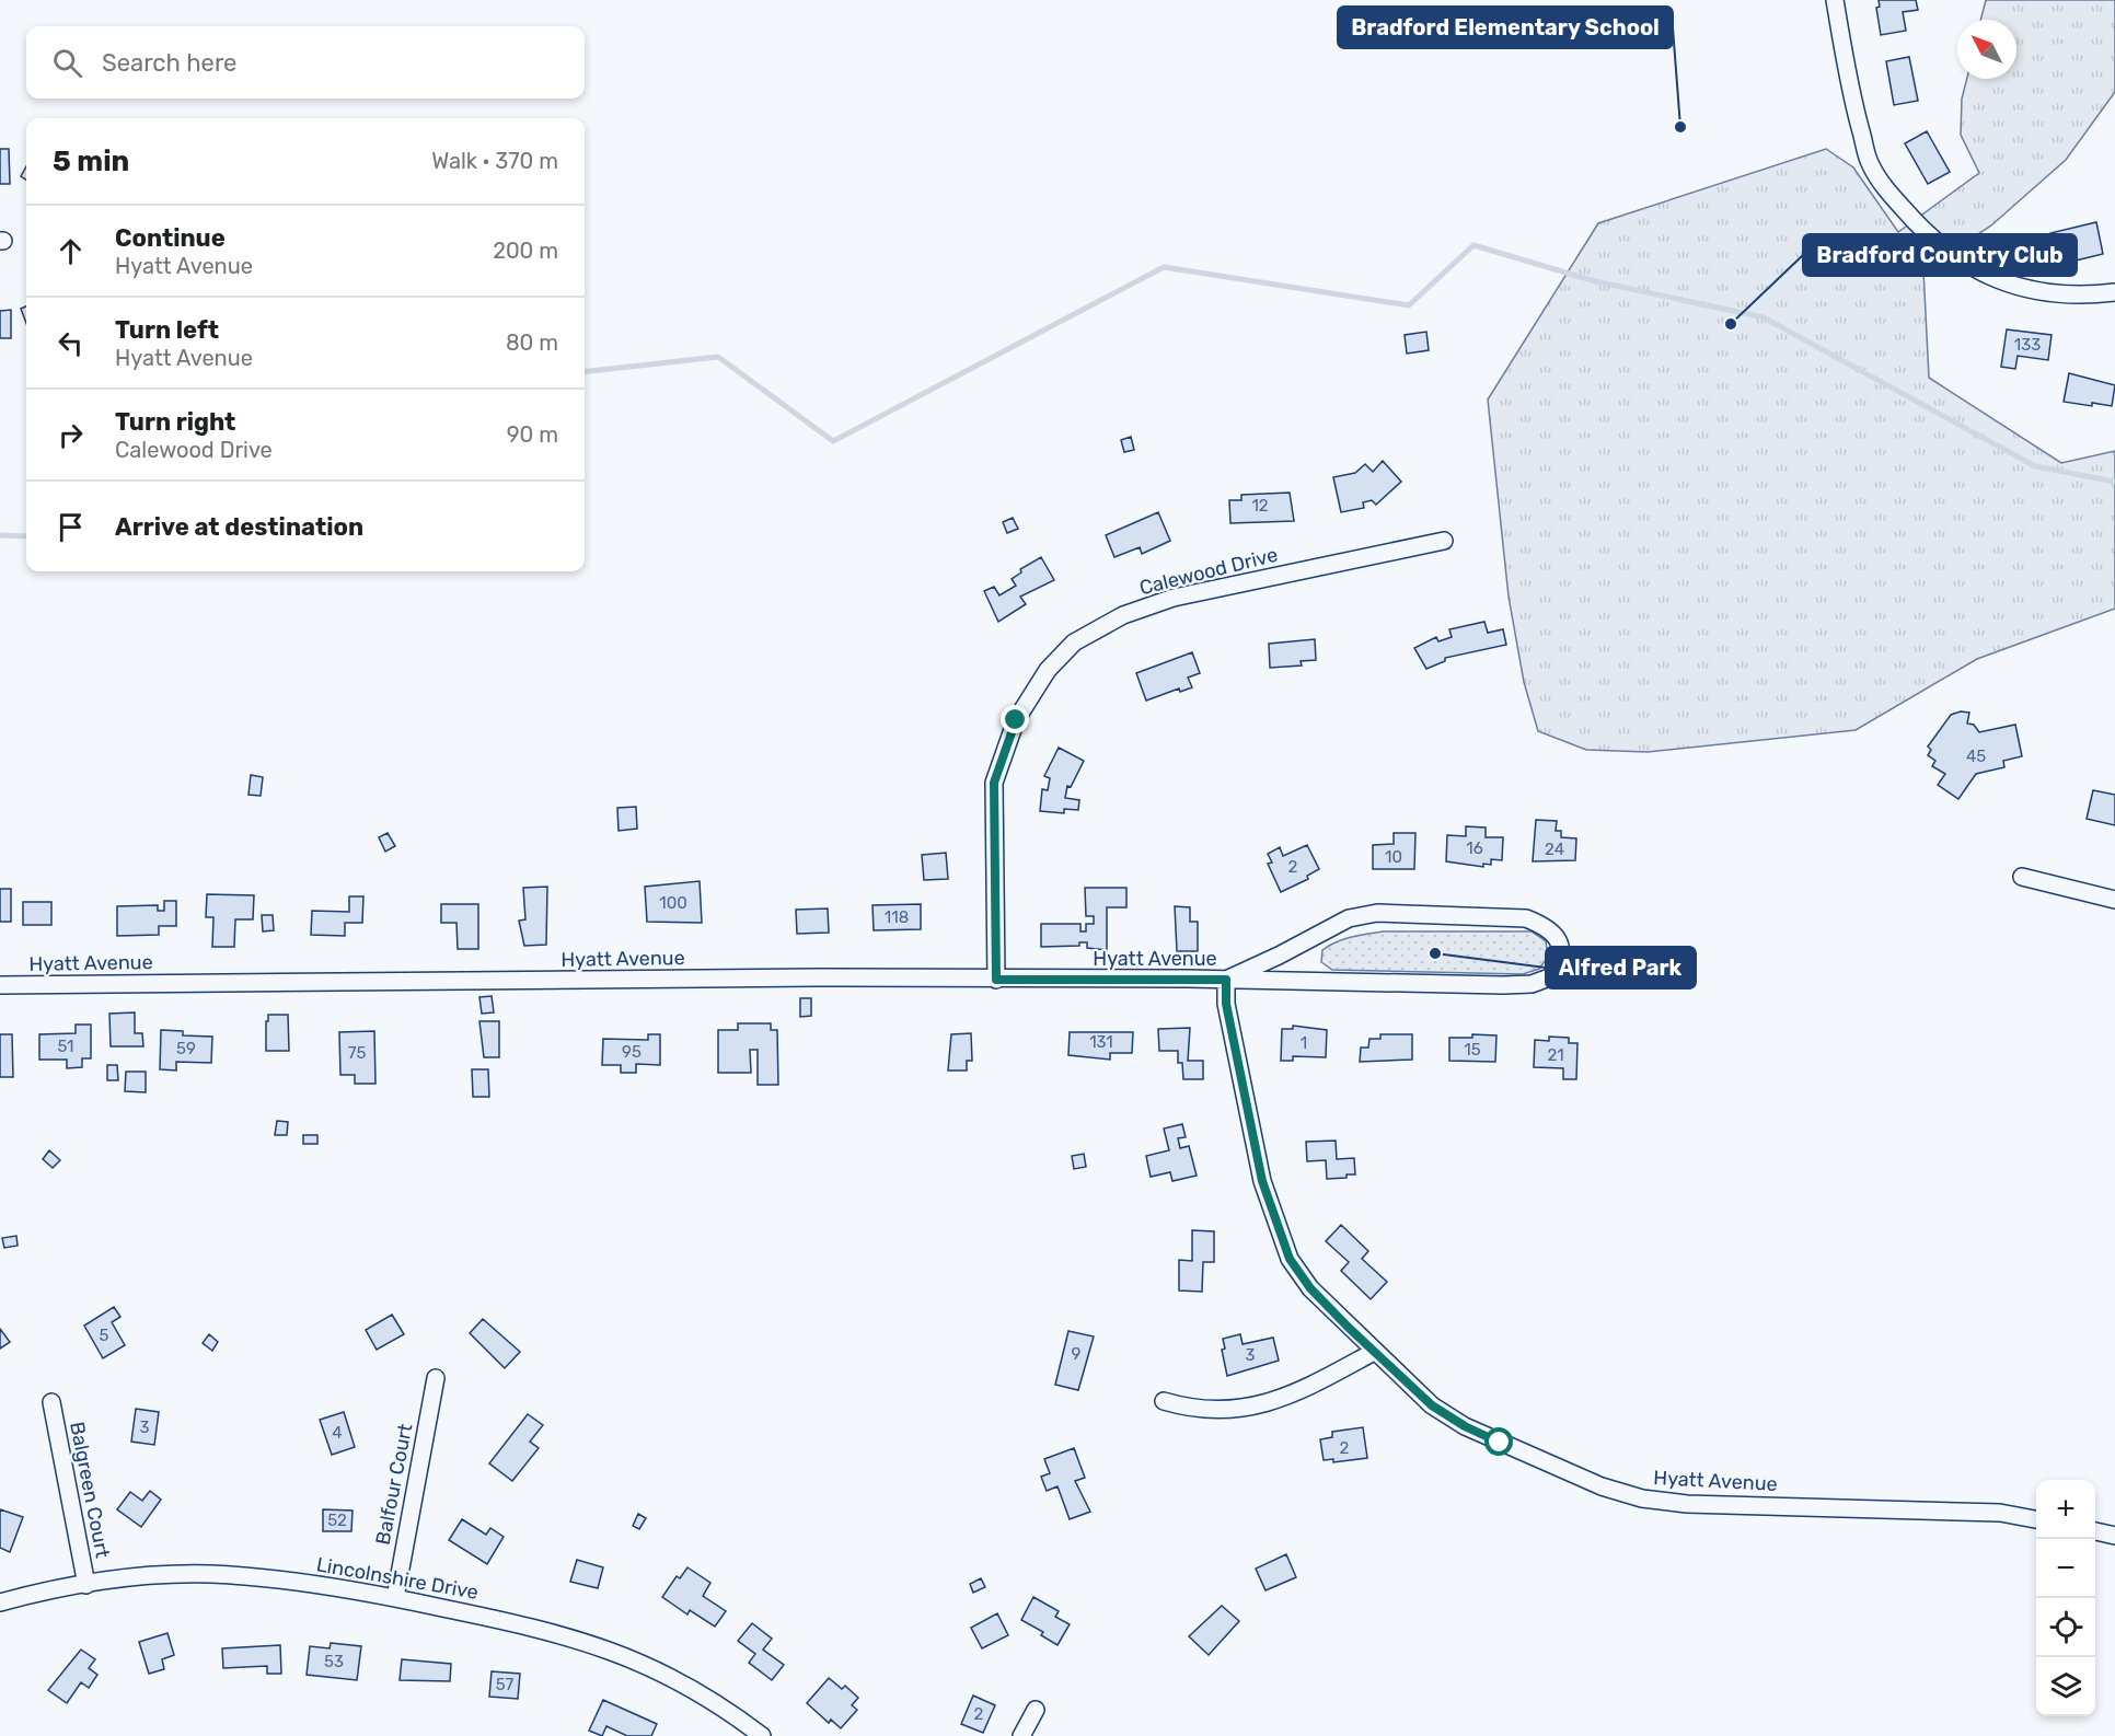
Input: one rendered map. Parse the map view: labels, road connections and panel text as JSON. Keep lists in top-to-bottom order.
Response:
{
  "streets": {
    "street": [
      "Calewood Drive",
      "Hyatt Avenue",
      "Balfour Court",
      "Balgreen Court",
      "Lincolnshire Drive"
    ]
  },
  "crossings": [
    ["Calewood Drive", "Hyatt Avenue"],
    ["Balfour Court", "Lincolnshire Drive"],
    ["Balgreen Court", "Lincolnshire Drive"]
  ],
  "places": ["Bradford Elementary School", "Bradford Country Club", "Alfred Park"],
  "house_numbers": [
    "133",
    "12",
    "45",
    "16",
    "24",
    "10",
    "2",
    "100",
    "118",
    "131",
    "1",
    "51",
    "59",
    "15",
    "95",
    "75",
    "21",
    "5",
    "9",
    "3",
    "3",
    "4",
    "2",
    "52",
    "53",
    "57",
    "2"
  ],
  "north": "top left",
  "page": {
    "search": "Search here",
    "heading": ["5 min", "Walk · 370 m"],
    "list": [
      ["Continue", "Hyatt Avenue", "200 m"],
      ["Turn left", "Hyatt Avenue", "80 m"],
      ["Turn right", "Calewood Drive", "90 m"],
      "Arrive at destination"
    ],
    "map_buttons": ["+", "−"]
  }
}
